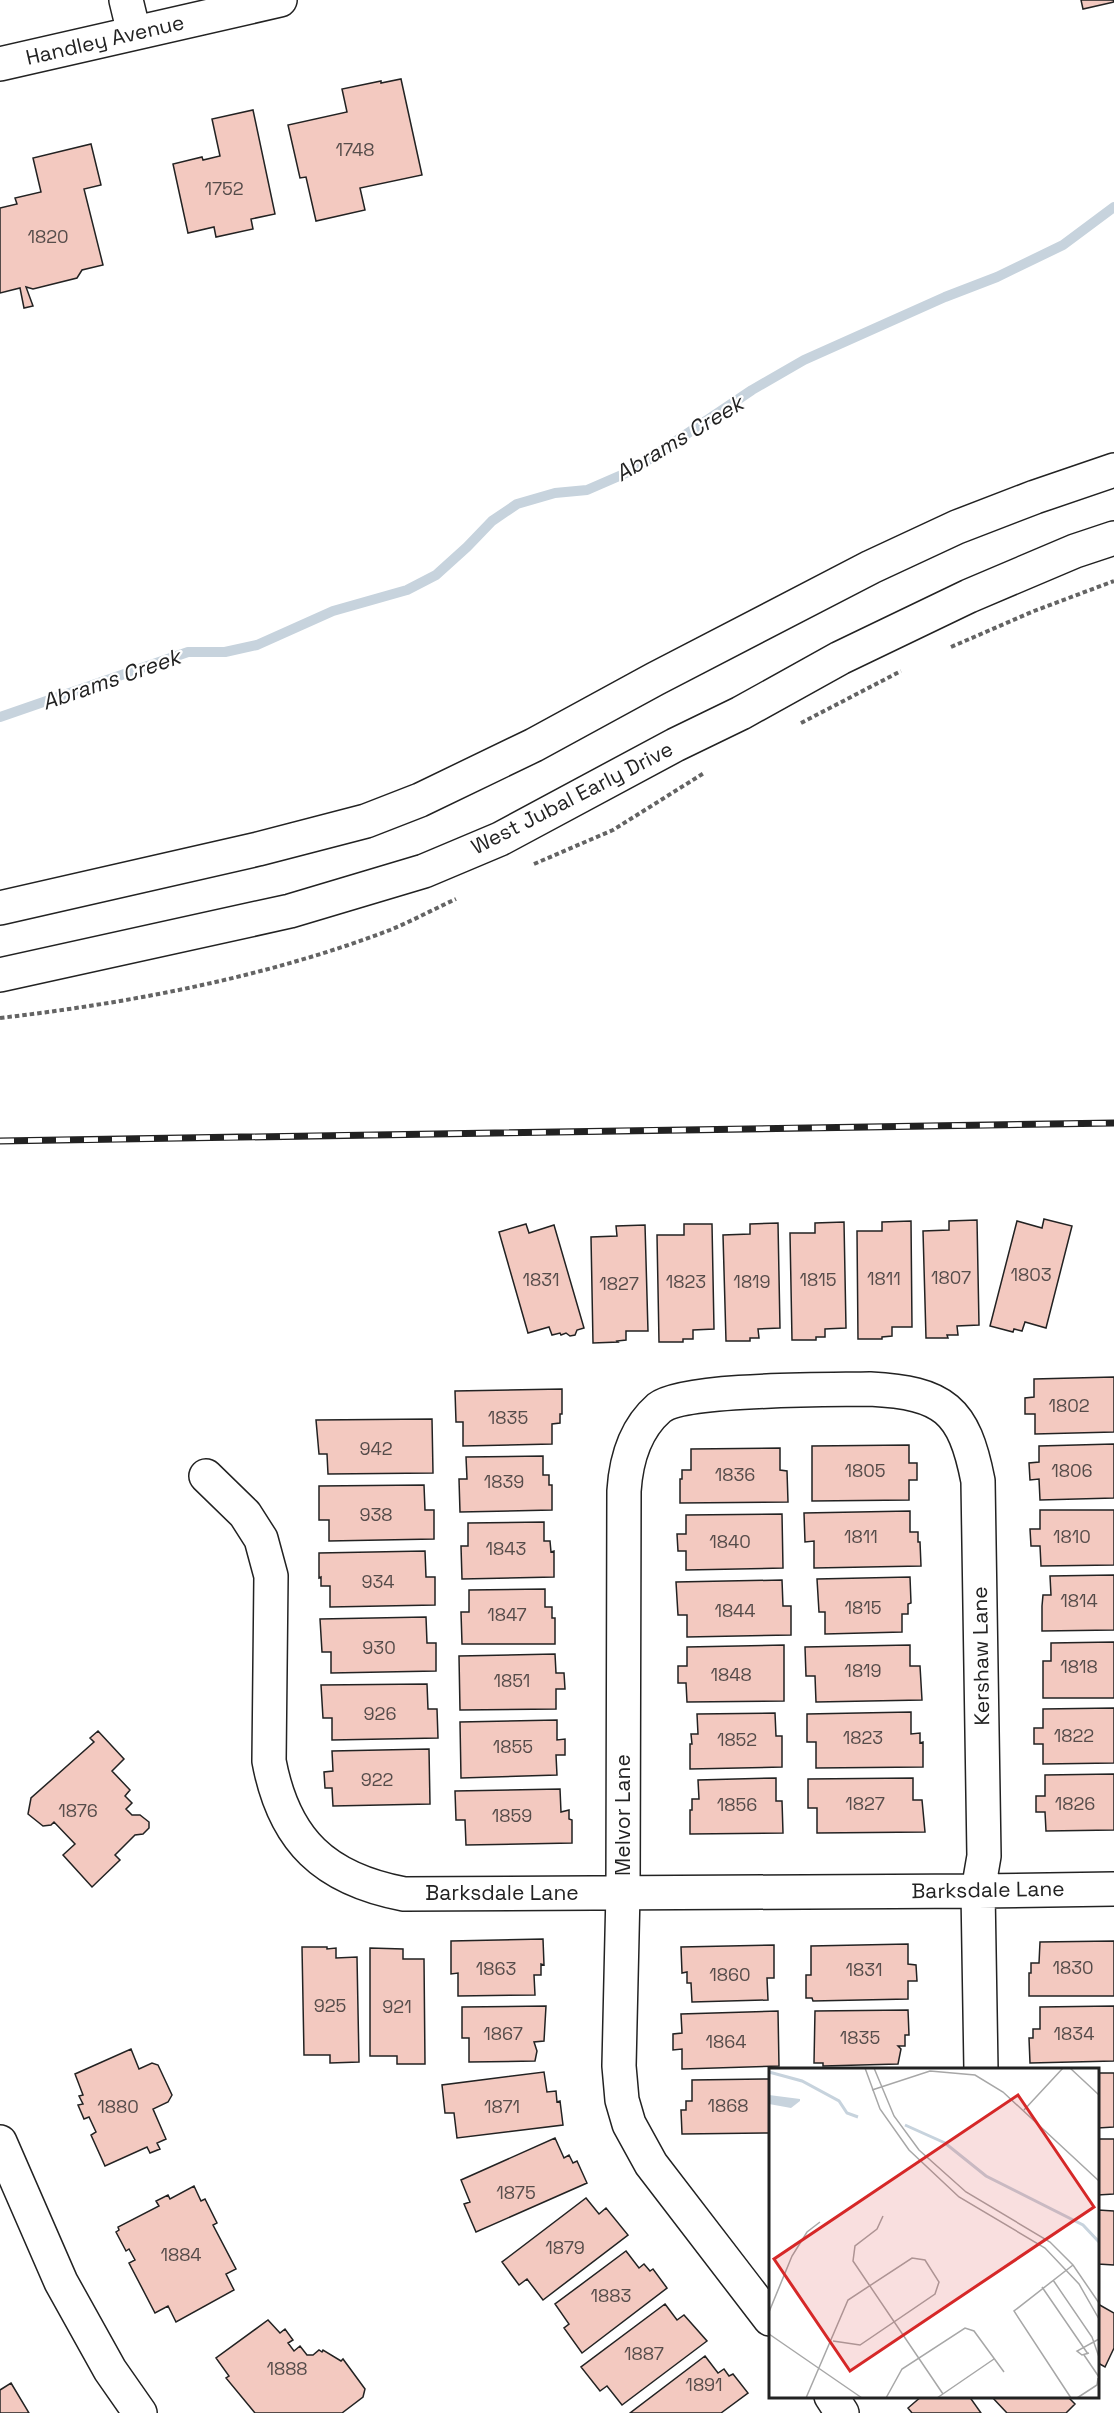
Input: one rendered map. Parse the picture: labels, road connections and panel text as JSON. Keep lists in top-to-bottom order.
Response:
{
  "streets": {
    "street": [
      "Handley Avenue",
      "West Jubal Early Drive",
      "Kershaw Lane",
      "Melvor Lane",
      "Barksdale Lane"
    ]
  },
  "crossings": [
    ["Kershaw Lane", "Melvor Lane"],
    ["Kershaw Lane", "Barksdale Lane"],
    ["Melvor Lane", "Barksdale Lane"]
  ],
  "water": ["Abrams Creek"],
  "house_numbers": [
    "1748",
    "1752",
    "1820",
    "1803",
    "1807",
    "1811",
    "1831",
    "1815",
    "1823",
    "1819",
    "1827",
    "1802",
    "1835",
    "942",
    "1805",
    "1806",
    "1836",
    "1839",
    "938",
    "1811",
    "1810",
    "1840",
    "1843",
    "934",
    "1814",
    "1815",
    "1844",
    "1847",
    "930",
    "1818",
    "1819",
    "1848",
    "1851",
    "926",
    "1822",
    "1823",
    "1852",
    "1855",
    "922",
    "1827",
    "1826",
    "1856",
    "1876",
    "1859",
    "1830",
    "1863",
    "1831",
    "1860",
    "925",
    "921",
    "1867",
    "1834",
    "1835",
    "1864",
    "1868",
    "1880",
    "1871",
    "1875",
    "1879",
    "1884",
    "1883",
    "1887",
    "1888",
    "1891"
  ]
}
